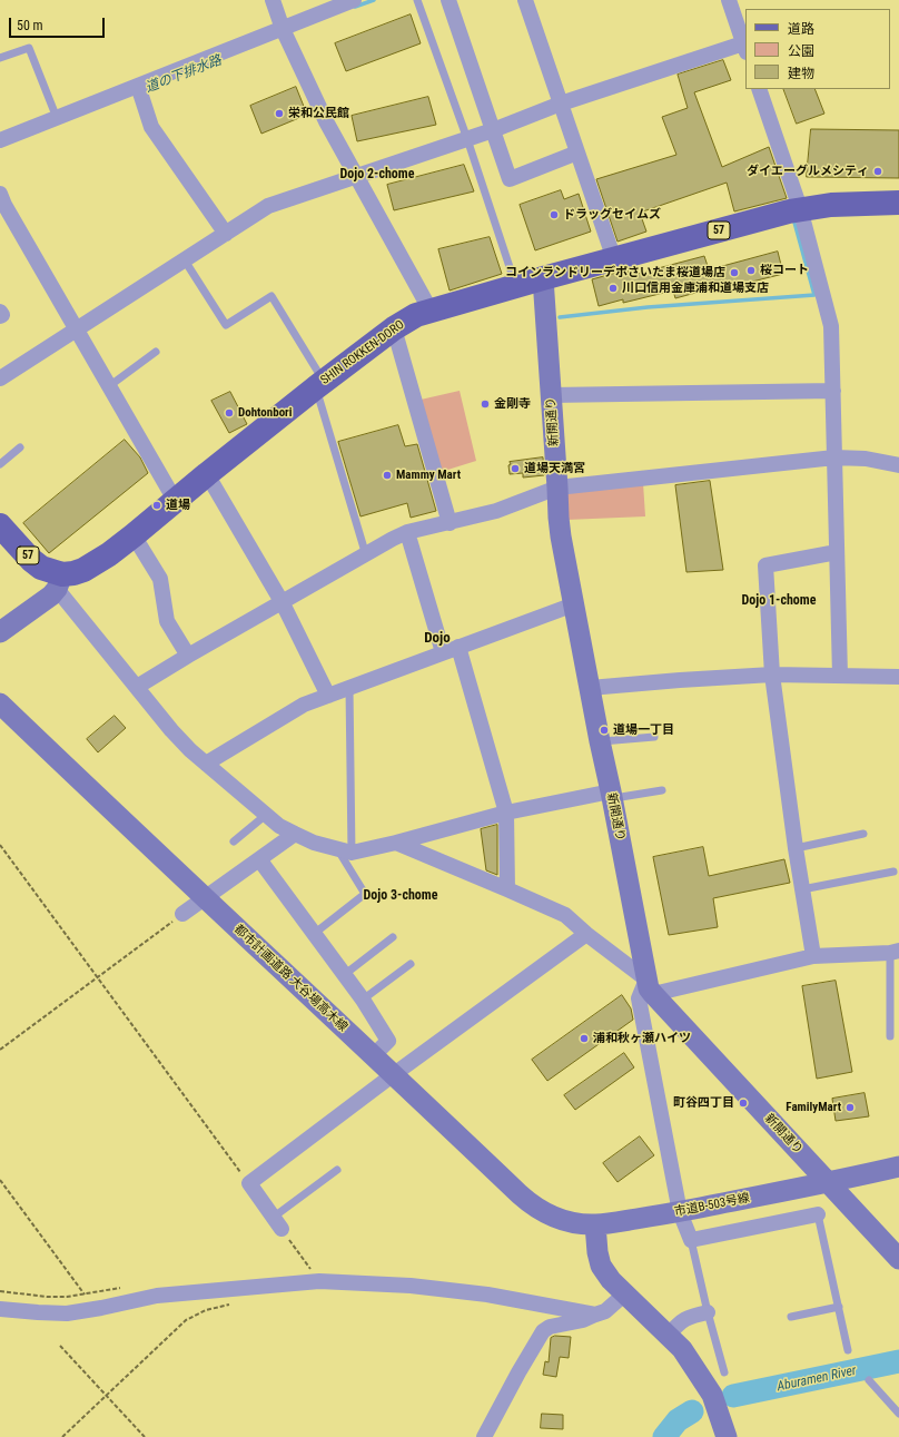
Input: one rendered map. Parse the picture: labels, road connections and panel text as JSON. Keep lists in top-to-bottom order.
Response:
{
  "streets": {
    "main road": ["57", "SHIN ROKKEN-DORO"],
    "street": ["新開通り", "都市計画道路 大谷場高木線", "市道B-503号線"]
  },
  "crossings": [
    ["57", "SHIN ROKKEN-DORO"],
    ["SHIN ROKKEN-DORO", "新開通り"],
    ["新開通り", "市道B-503号線"],
    ["都市計画道路 大谷場高木線", "市道B-503号線"]
  ],
  "districts": [
    "Dojo 2-chome",
    "Dojo 1-chome",
    "Dojo",
    "Dojo 3-chome"
  ],
  "water": ["道の下排水路", "Aburamen River"],
  "places": [
    "栄和公民館",
    "ダイエーグルメシティ",
    "ドラッグセイムズ",
    "桜コート",
    "コインランドリーデポさいたま桜道場店",
    "川口信用金庫浦和道場支店",
    "金剛寺",
    "Dohtonbori",
    "道場天満宮",
    "Mammy Mart",
    "道場",
    "道場一丁目",
    "浦和秋ヶ瀬ハイツ",
    "町谷四丁目",
    "FamilyMart"
  ],
  "legend": ["道路", "公園", "建物"],
  "scale_bar": "50 m"
}
